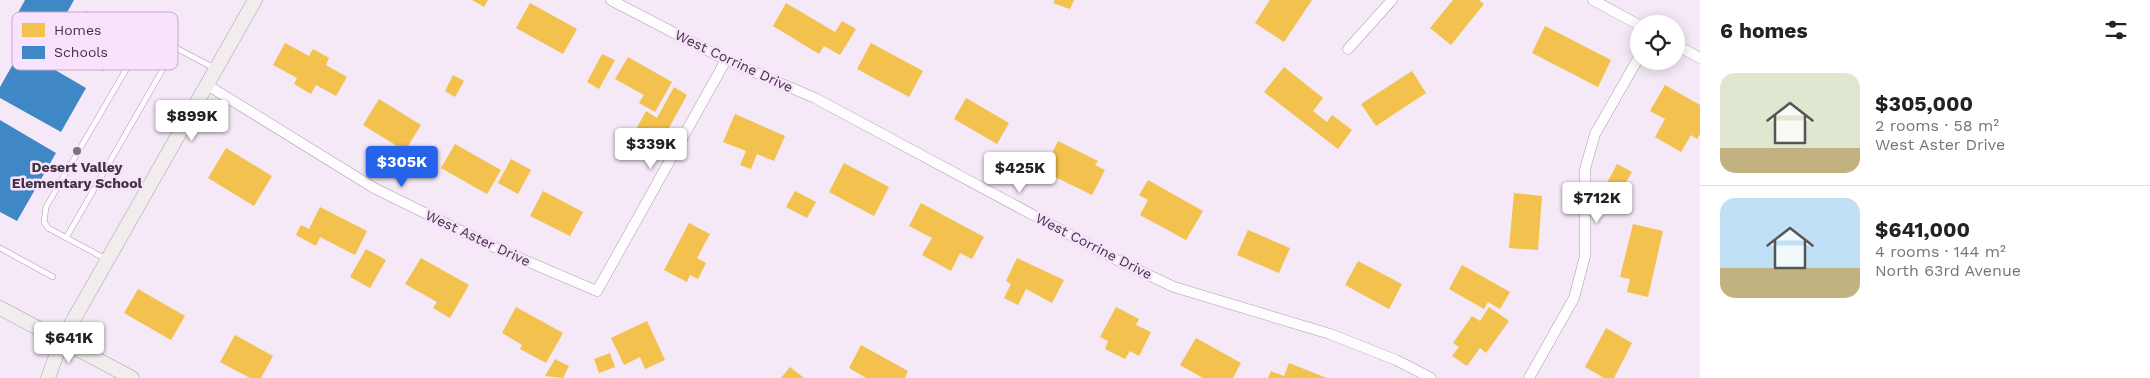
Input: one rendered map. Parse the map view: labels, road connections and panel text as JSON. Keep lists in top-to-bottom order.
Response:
{
  "streets": {
    "street": ["West Corrine Drive", "West Aster Drive"]
  },
  "crossings": [
    ["West Corrine Drive", "West Aster Drive"]
  ],
  "places": ["Desert Valley Elementary School"],
  "legend": ["Homes", "Schools"],
  "page": {
    "heading": "6 homes",
    "list": [
      {
        "name": "$305,000",
        "note": "2 rooms · 58 m² · West Aster Drive"
      },
      {
        "name": "$641,000",
        "note": "4 rooms · 144 m² · North 63rd Avenue"
      }
    ],
    "price": [
      "$899K",
      "$339K",
      "$305K",
      "$425K",
      "$712K",
      "$641K"
    ]
  }
}
